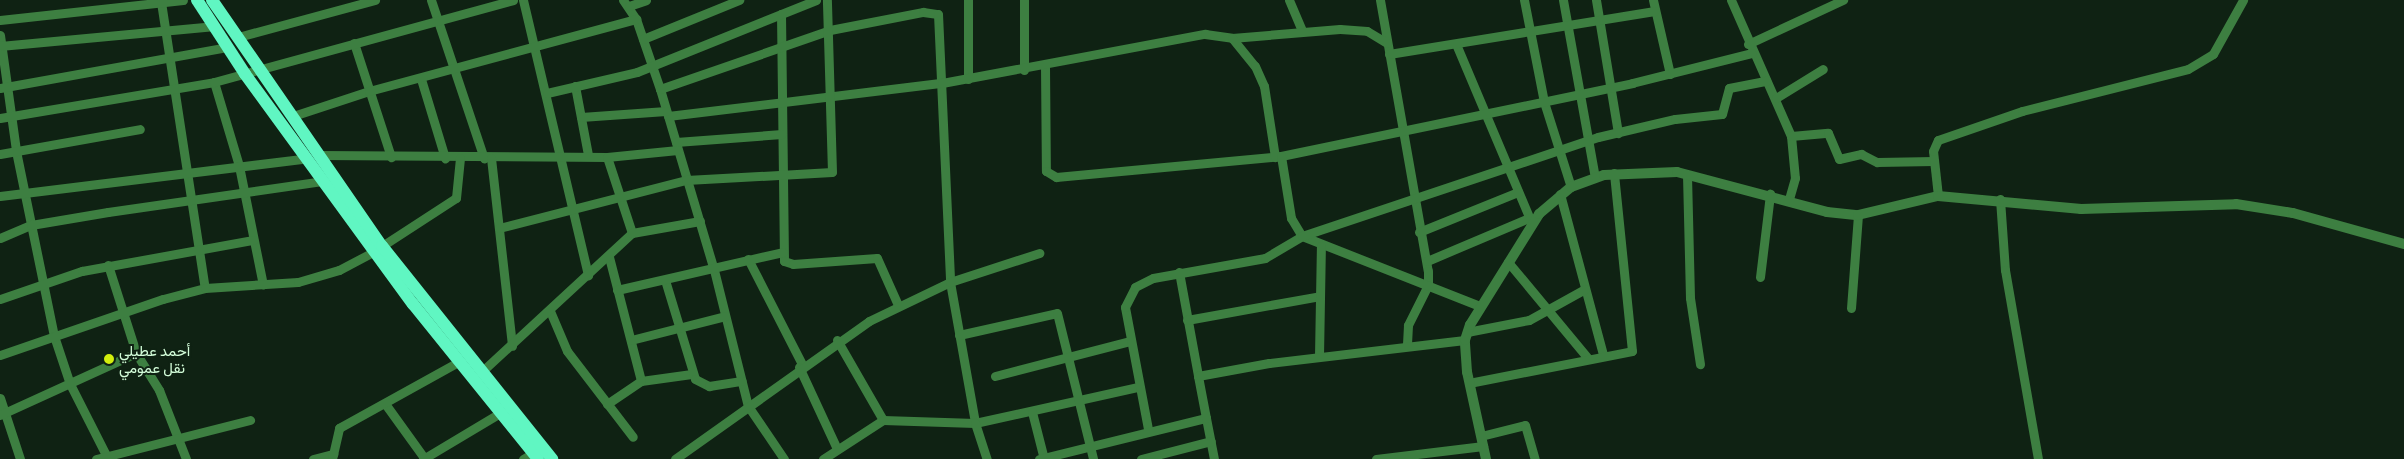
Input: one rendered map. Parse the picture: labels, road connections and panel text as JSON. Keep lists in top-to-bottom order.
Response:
{
  "places": ["أحمد عطيلي نقل عمومي"]
}
